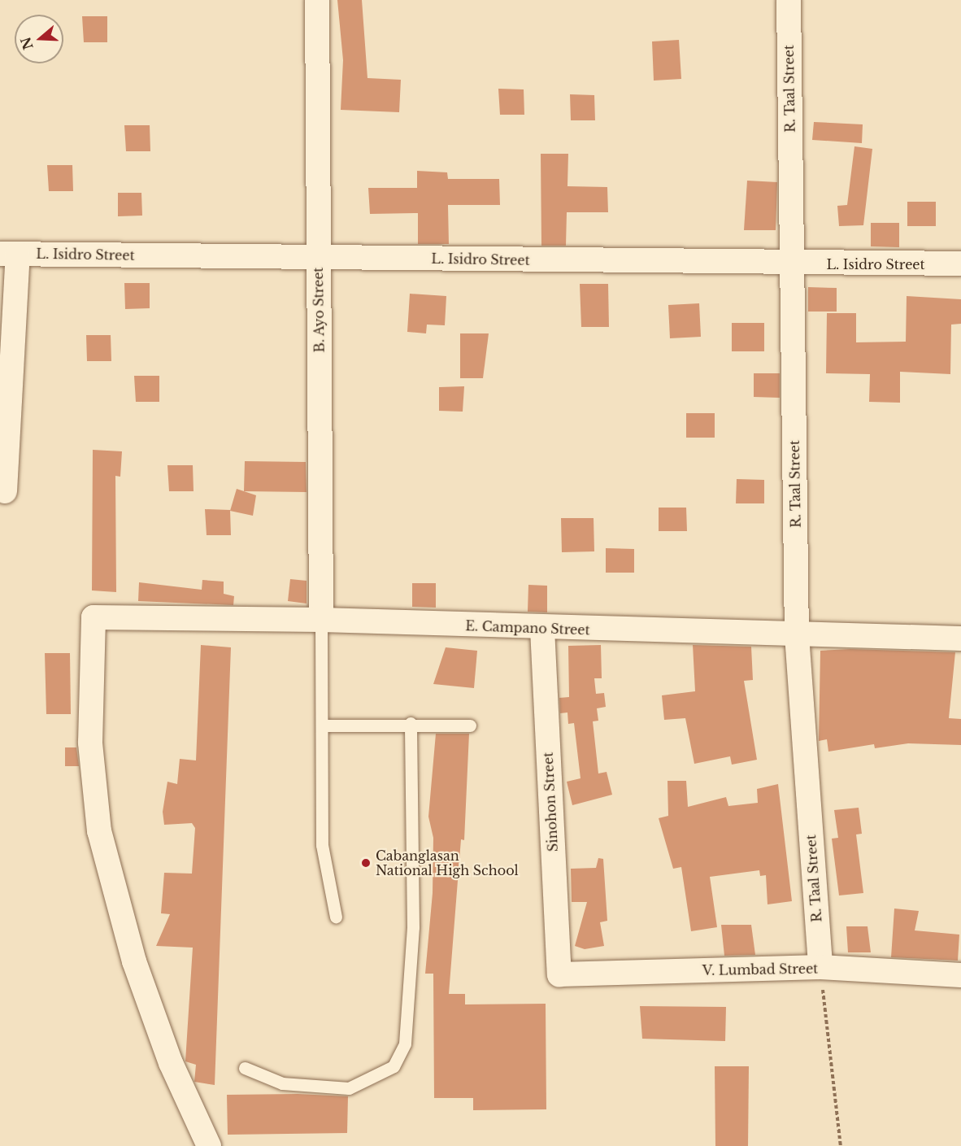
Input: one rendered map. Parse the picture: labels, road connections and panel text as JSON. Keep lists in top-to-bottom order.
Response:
{
  "streets": {
    "street": [
      "R. Taal Street",
      "L. Isidro Street",
      "B. Ayo Street",
      "E. Campano Street",
      "Sinohon Street",
      "V. Lumbad Street"
    ]
  },
  "crossings": [
    ["R. Taal Street", "L. Isidro Street"],
    ["R. Taal Street", "E. Campano Street"],
    ["R. Taal Street", "V. Lumbad Street"],
    ["L. Isidro Street", "B. Ayo Street"],
    ["B. Ayo Street", "E. Campano Street"],
    ["E. Campano Street", "Sinohon Street"],
    ["Sinohon Street", "V. Lumbad Street"]
  ],
  "places": ["Cabanglasan National High School"],
  "north": "left"
}
